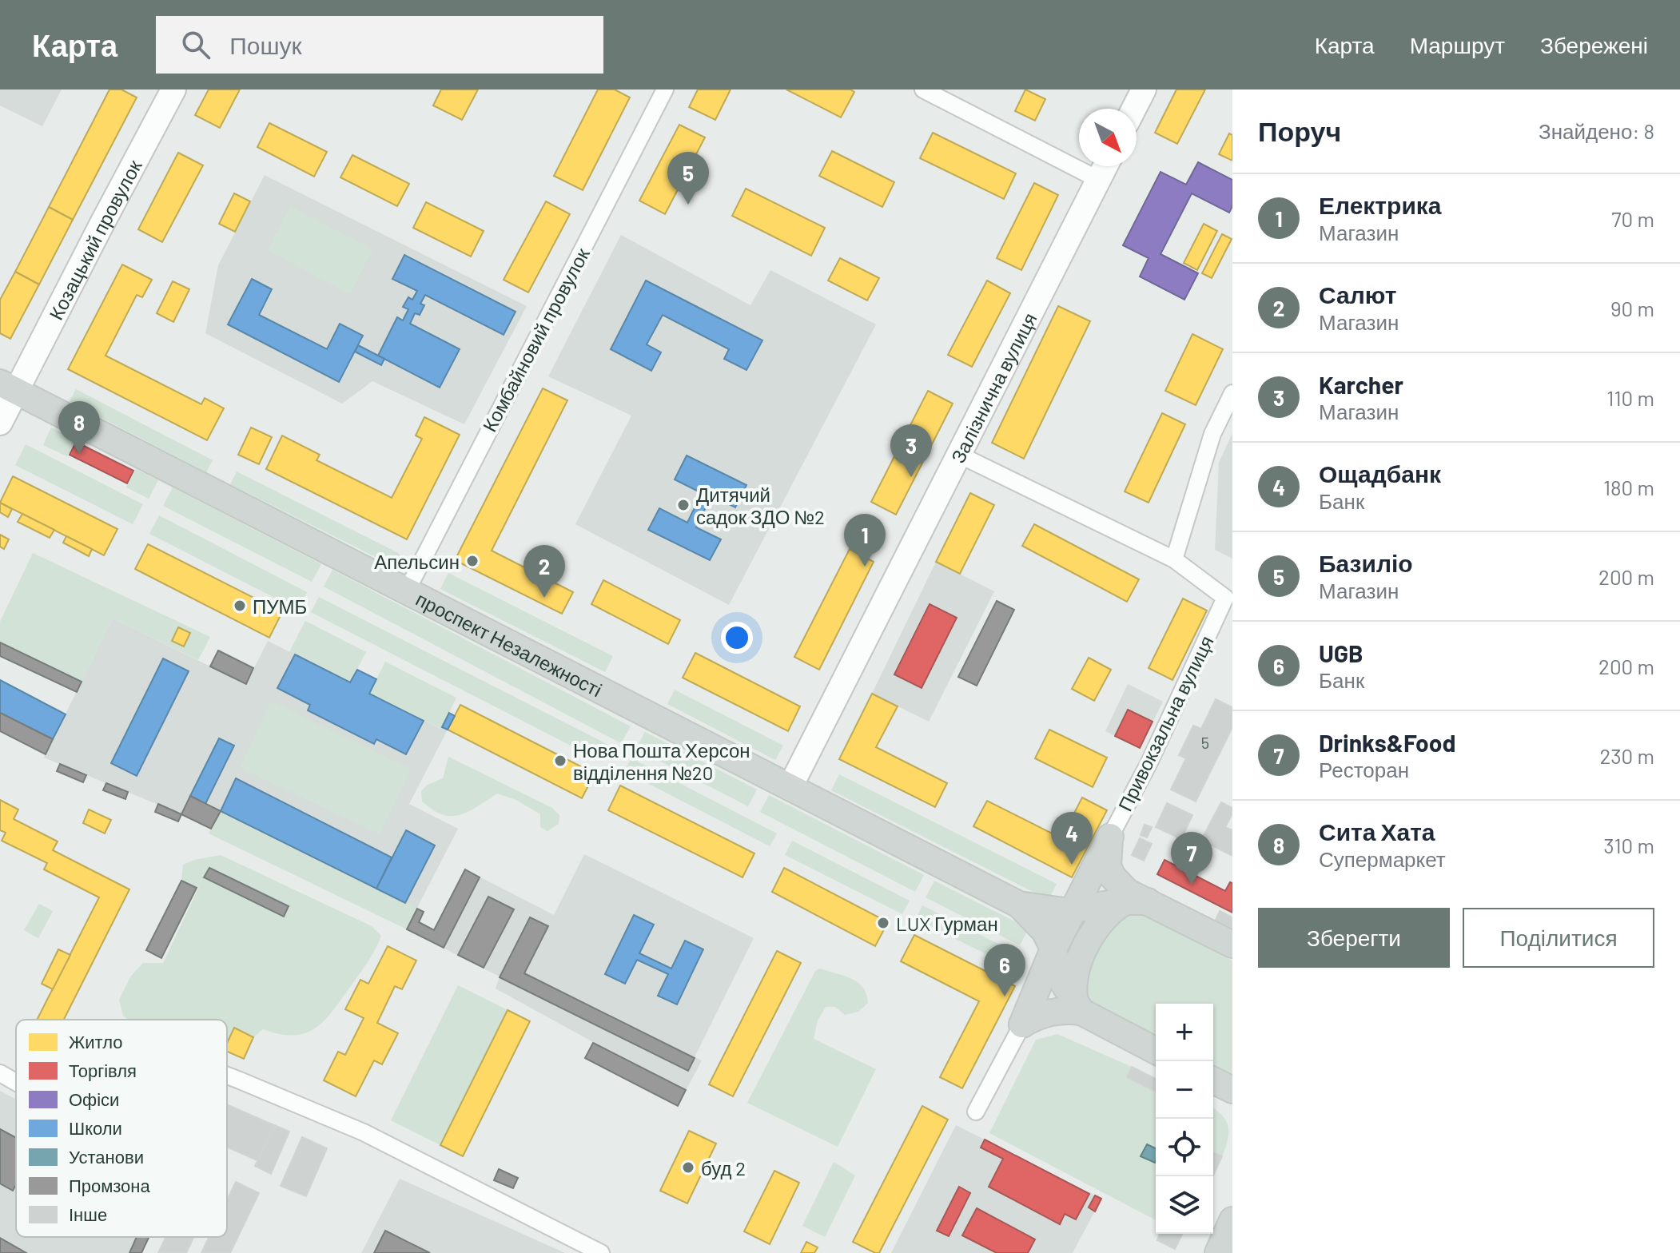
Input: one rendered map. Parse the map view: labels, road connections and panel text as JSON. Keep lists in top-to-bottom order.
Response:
{
  "streets": {
    "main road": ["проспект Незалежності"],
    "street": [
      "Козацький провулок",
      "Комбайновий провулок",
      "Залізнична вулиця",
      "Привокзальна вулиця"
    ]
  },
  "crossings": [
    ["Козацький провулок", "проспект Незалежності"],
    ["Комбайновий провулок", "проспект Незалежності"],
    ["Залізнична вулиця", "проспект Незалежності"],
    ["Залізнична вулиця", "Привокзальна вулиця"]
  ],
  "places": [
    "Дитячий садок ЗДО №2",
    "Апельсин",
    "ПУМБ",
    "Нова Пошта Херсон відділення №20",
    "LUX Гурман",
    "буд 2"
  ],
  "house_numbers": ["5"],
  "legend": [
    "Житло",
    "Торгівля",
    "Офіси",
    "Школи",
    "Установи",
    "Промзона",
    "Інше"
  ],
  "north": "bottom right",
  "page": {
    "header": "Карта",
    "search": "Пошук",
    "nav": ["Карта", "Маршрут", "Збережені"],
    "heading": ["Поруч", "Знайдено: 8"],
    "pins": [
      "5",
      "8",
      "3",
      "1",
      "2",
      "4",
      "7",
      "6"
    ],
    "list": [
      {
        "mark": "1",
        "name": "Електрика",
        "note": "Магазин",
        "value": "70 m"
      },
      {
        "mark": "2",
        "name": "Салют",
        "note": "Магазин",
        "value": "90 m"
      },
      {
        "mark": "3",
        "name": "Karcher",
        "note": "Магазин",
        "value": "110 m"
      },
      {
        "mark": "4",
        "name": "Ощадбанк",
        "note": "Банк",
        "value": "180 m"
      },
      {
        "mark": "5",
        "name": "Базиліо",
        "note": "Магазин",
        "value": "200 m"
      },
      {
        "mark": "6",
        "name": "UGB",
        "note": "Банк",
        "value": "200 m"
      },
      {
        "mark": "7",
        "name": "Drinks&Food",
        "note": "Ресторан",
        "value": "230 m"
      },
      {
        "mark": "8",
        "name": "Сита Хата",
        "note": "Супермаркет",
        "value": "310 m"
      }
    ],
    "buttons": ["Зберегти", "Поділитися"],
    "map_buttons": ["+", "−"]
  }
}
